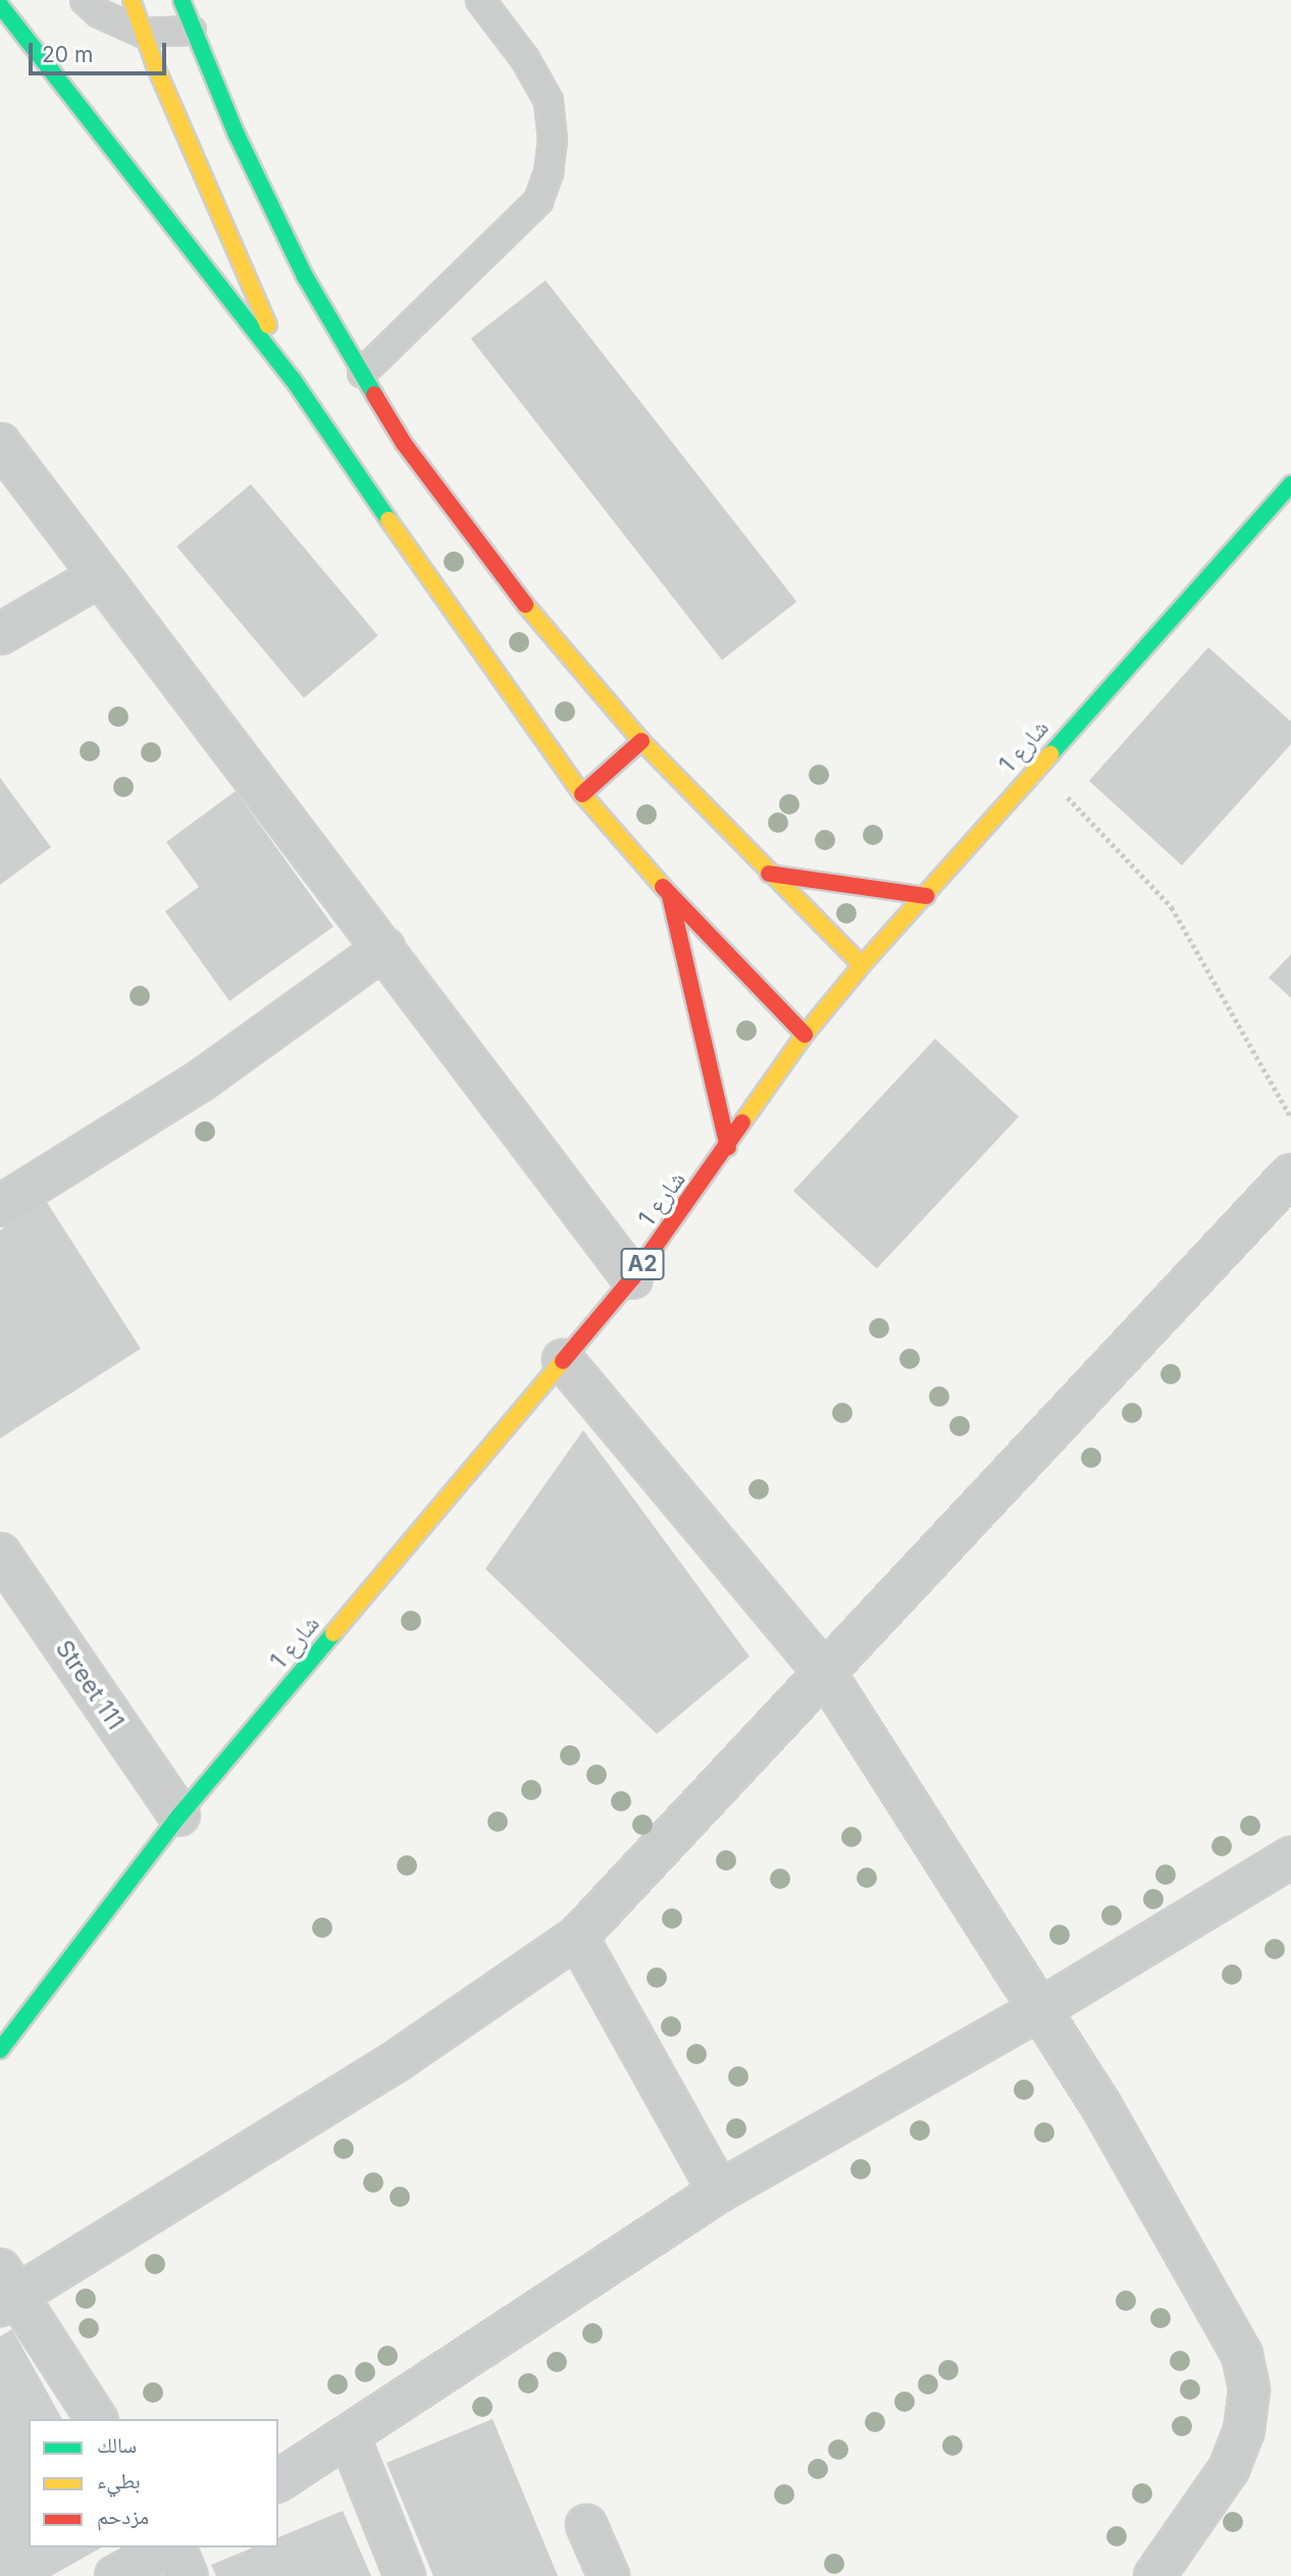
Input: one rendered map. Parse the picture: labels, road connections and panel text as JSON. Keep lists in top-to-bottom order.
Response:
{
  "streets": {
    "main road": ["شارع 1", "A2"],
    "street": ["Street 111"]
  },
  "crossings": [
    ["شارع 1", "Street 111"]
  ],
  "legend": ["سالك", "بطيء", "مزدحم"],
  "scale_bar": "20 m"
}
